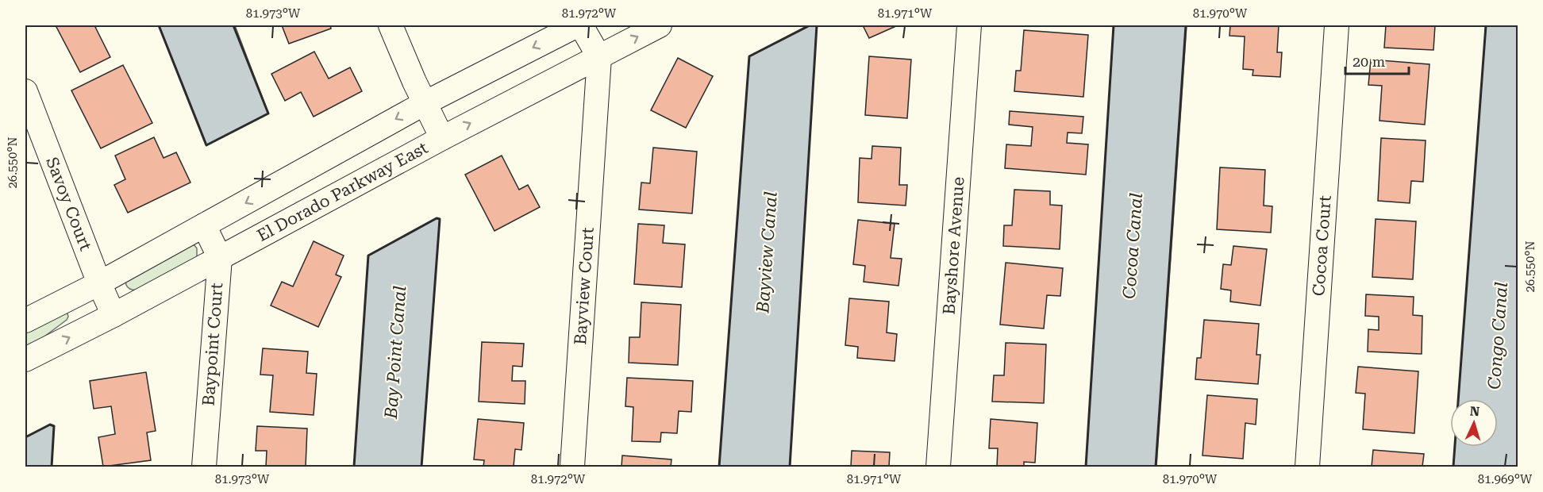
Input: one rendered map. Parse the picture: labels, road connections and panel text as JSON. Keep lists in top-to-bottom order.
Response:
{
  "streets": {
    "street": [
      "El Dorado Parkway East",
      "Savoy Court",
      "Bayshore Avenue",
      "Cocoa Court",
      "Bayview Court",
      "Baypoint Court"
    ]
  },
  "crossings": [
    ["El Dorado Parkway East", "Savoy Court"],
    ["El Dorado Parkway East", "Bayview Court"],
    ["El Dorado Parkway East", "Baypoint Court"]
  ],
  "water": [
    "Cocoa Canal",
    "Bayview Canal",
    "Congo Canal",
    "Bay Point Canal"
  ],
  "scale_bar": "20 m",
  "north": "top",
  "coordinates": [
    "81.973°W",
    "81.972°W",
    "81.971°W",
    "81.970°W",
    "26.550°N",
    "81.969°W"
  ]
}
